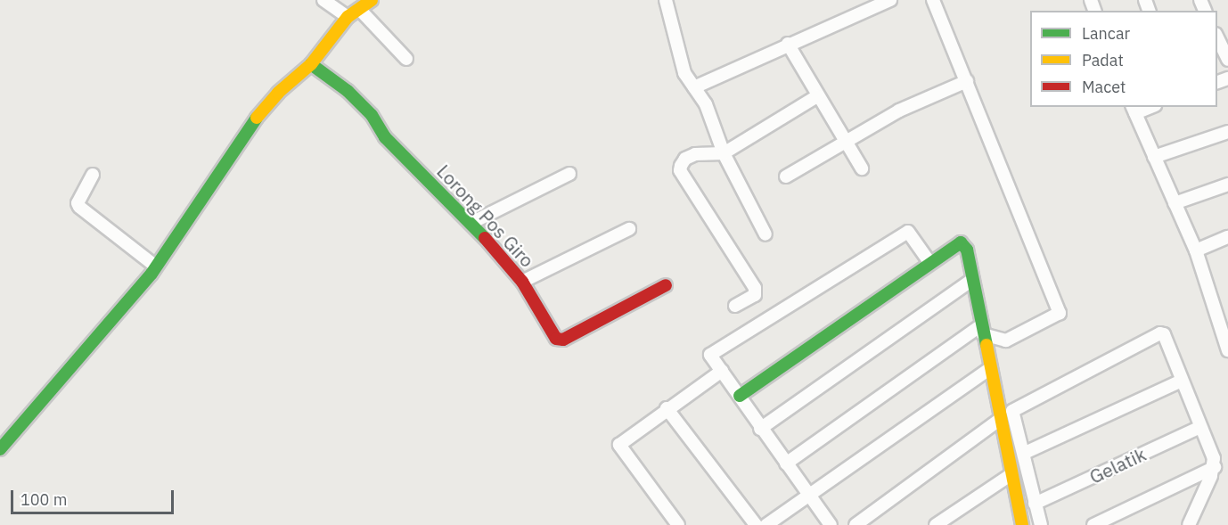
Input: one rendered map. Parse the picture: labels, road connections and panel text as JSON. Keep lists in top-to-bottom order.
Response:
{
  "streets": {
    "street": ["Lorong Pos Giro", "Gelatik"]
  },
  "legend": ["Lancar", "Padat", "Macet"],
  "scale_bar": "100 m"
}
